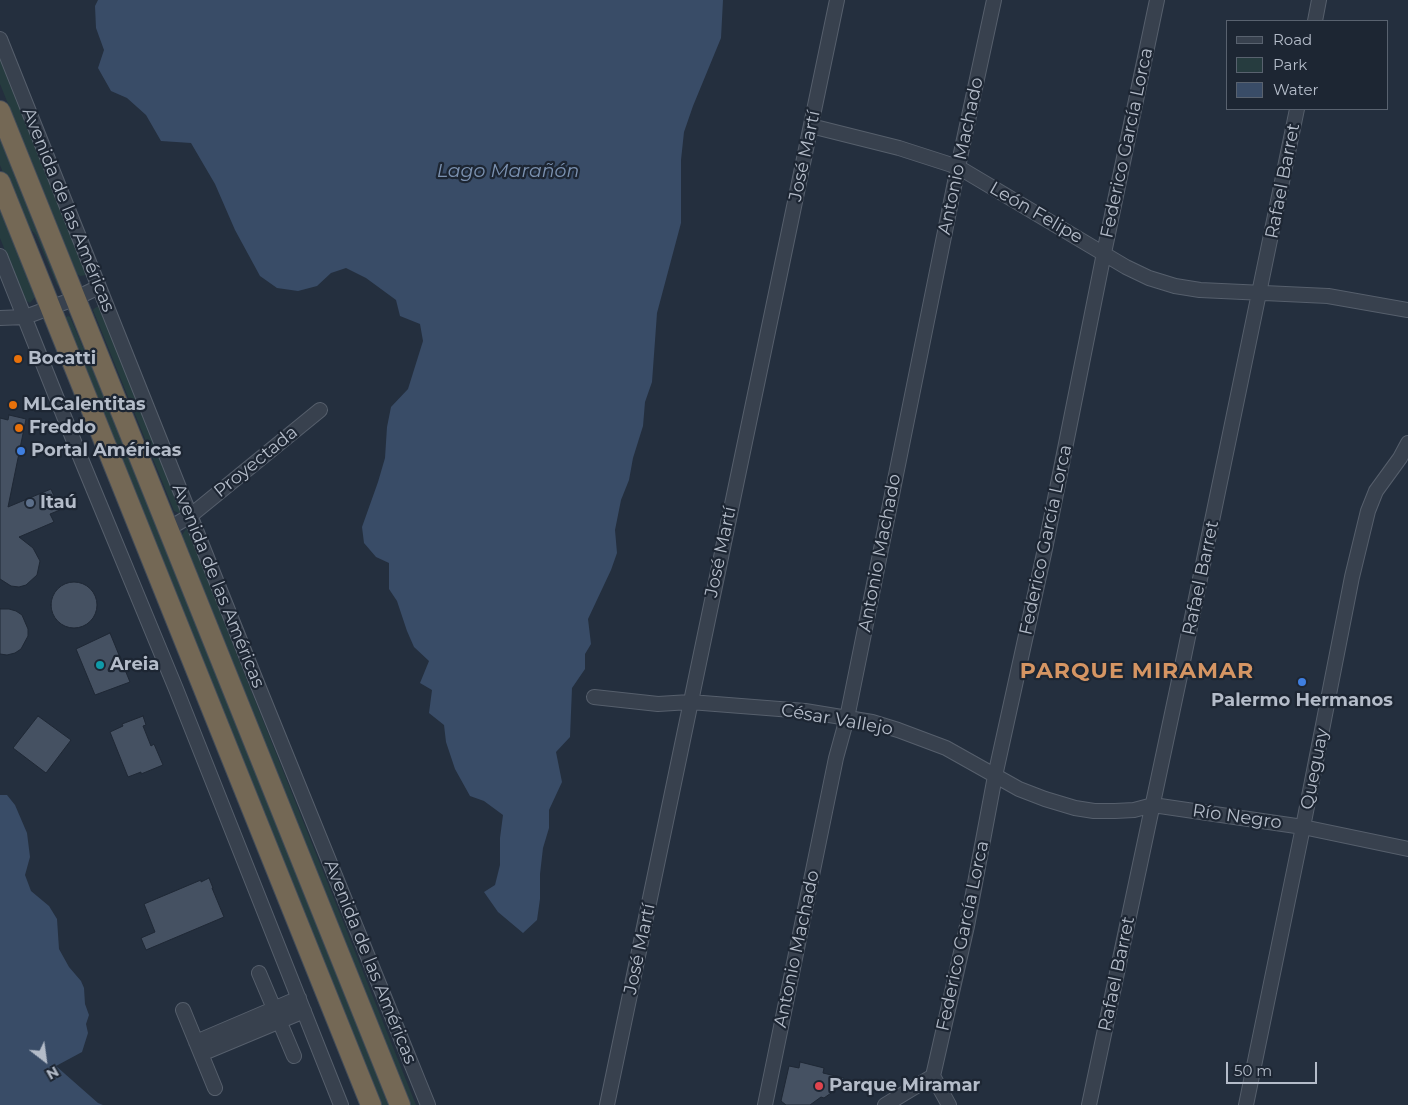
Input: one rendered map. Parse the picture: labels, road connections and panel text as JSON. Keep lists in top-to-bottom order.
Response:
{
  "streets": {
    "highway": ["Avenida de las Américas"],
    "street": [
      "Federico García Lorca",
      "José Martí",
      "Antonio Machado",
      "Rafael Barret",
      "León Felipe",
      "Proyectada",
      "César Vallejo",
      "Queguay",
      "Río Negro"
    ]
  },
  "crossings": [
    ["Federico García Lorca", "León Felipe"],
    ["Federico García Lorca", "César Vallejo"],
    ["José Martí", "León Felipe"],
    ["José Martí", "César Vallejo"],
    ["Antonio Machado", "León Felipe"],
    ["Antonio Machado", "César Vallejo"],
    ["Rafael Barret", "León Felipe"],
    ["Rafael Barret", "César Vallejo"],
    ["Rafael Barret", "Río Negro"],
    ["Avenida de las Américas", "Proyectada"],
    ["César Vallejo", "Río Negro"],
    ["Queguay", "Río Negro"]
  ],
  "districts": ["PARQUE MIRAMAR"],
  "water": ["Lago Marañón"],
  "places": [
    "Bocatti",
    "MLCalentitas",
    "Freddo",
    "Portal Américas",
    "Itaú",
    "Areia",
    "Palermo Hermanos",
    "Parque Miramar"
  ],
  "legend": ["Road", "Park", "Water"],
  "scale_bar": "50 m",
  "north": "bottom right"
}
